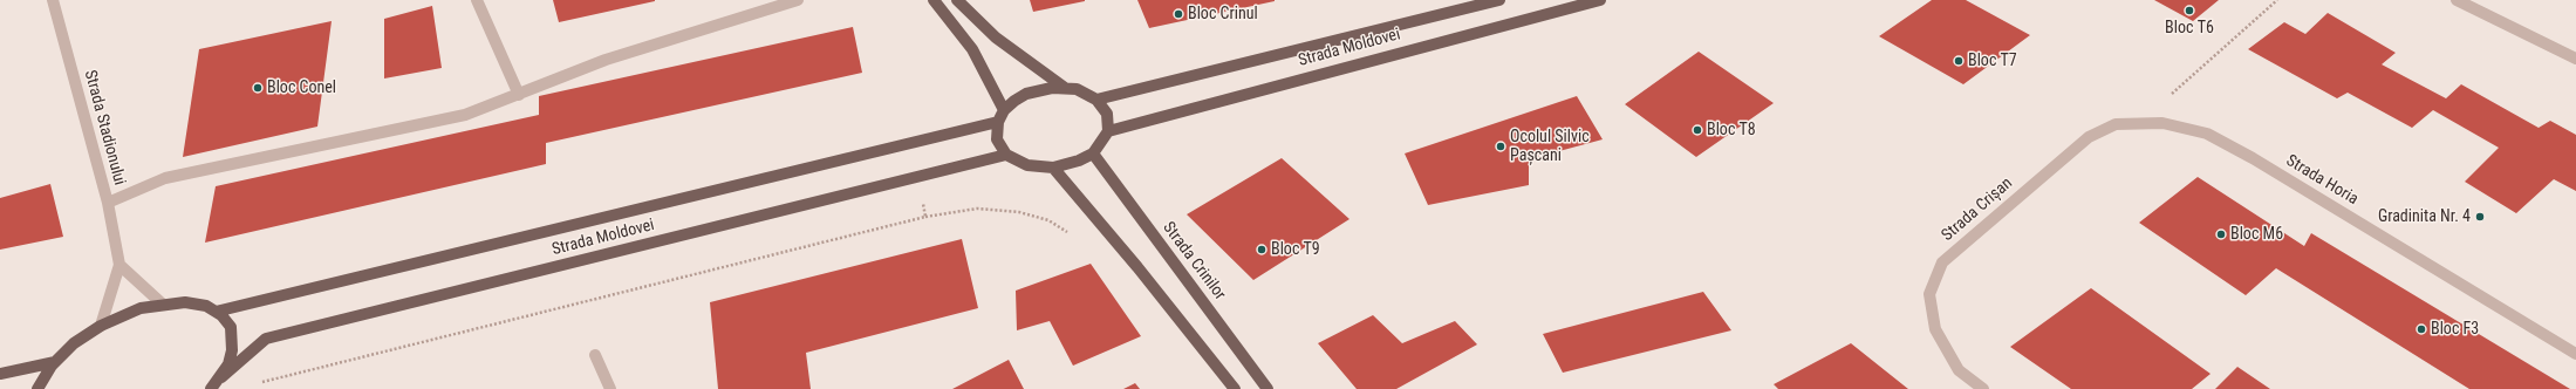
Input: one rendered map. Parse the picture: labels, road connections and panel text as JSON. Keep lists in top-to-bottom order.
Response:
{
  "streets": {
    "main road": ["Strada Moldovei", "Strada Crinilor"],
    "street": ["Strada Stadionului", "Strada Horia", "Strada Crișan"]
  },
  "crossings": [
    ["Strada Moldovei", "Strada Crinilor"],
    ["Strada Horia", "Strada Crișan"]
  ],
  "places": [
    "Bloc T6",
    "Bloc Crinul",
    "Bloc T7",
    "Bloc Conel",
    "Bloc T8",
    "Ocolul Silvic Pașcani",
    "Gradinita Nr. 4",
    "Bloc M6",
    "Bloc T9",
    "Bloc F3"
  ]
}
